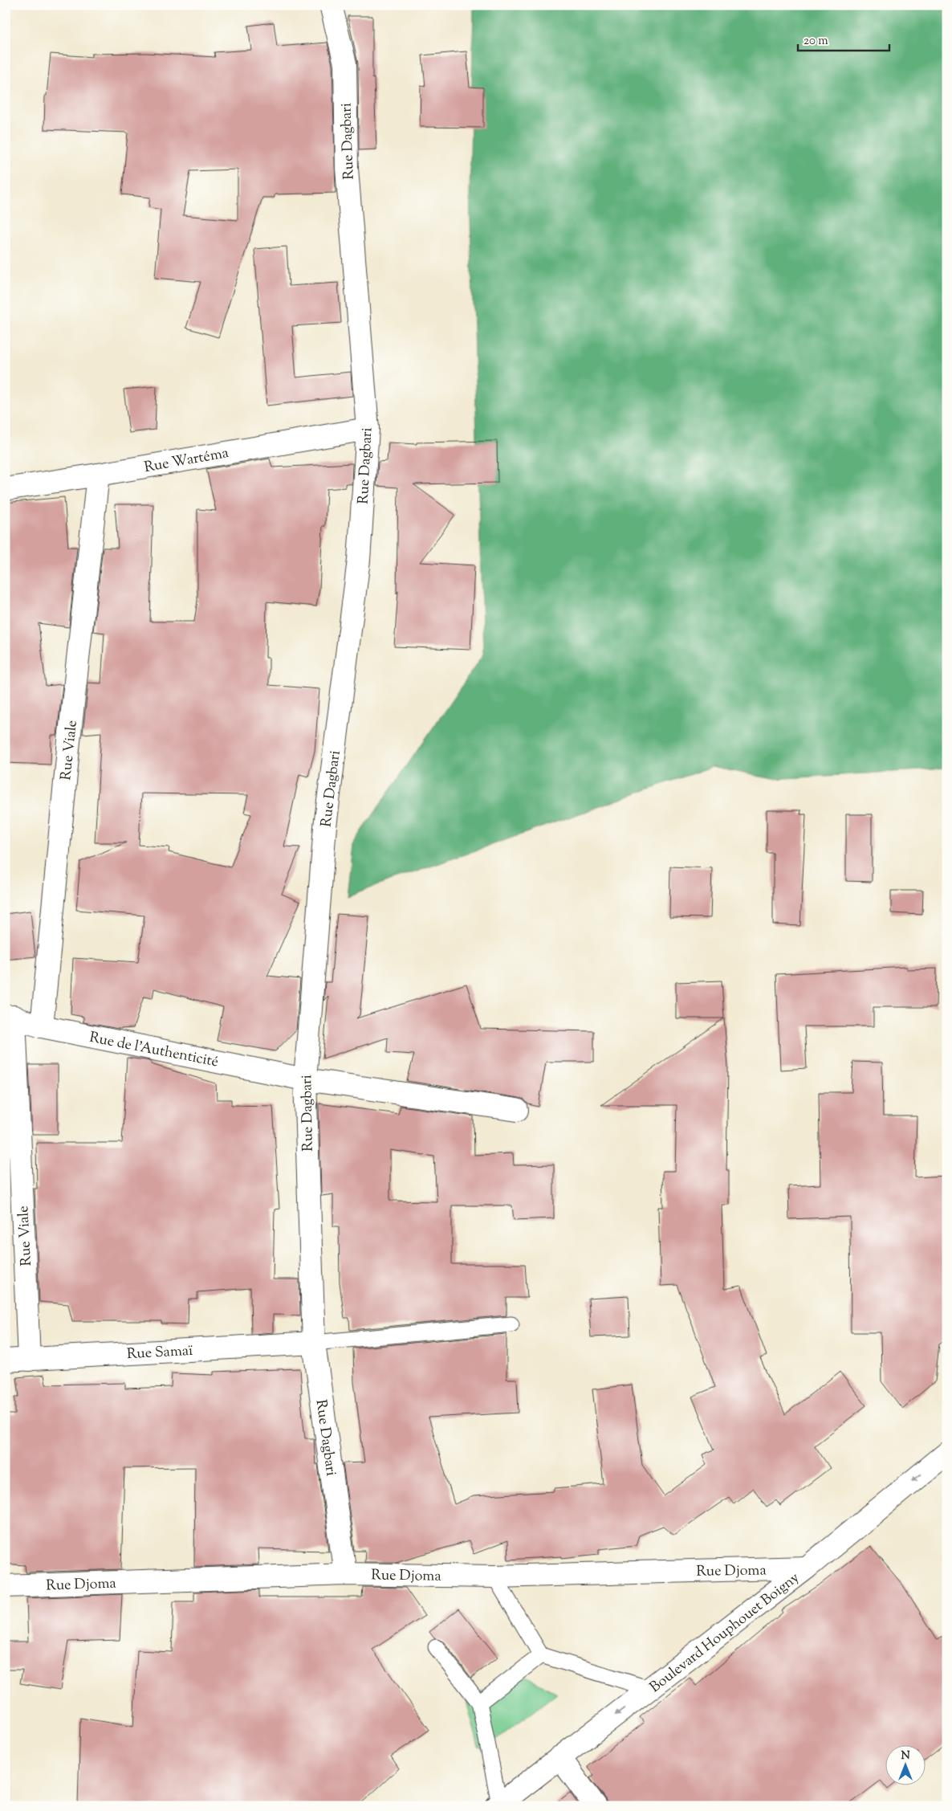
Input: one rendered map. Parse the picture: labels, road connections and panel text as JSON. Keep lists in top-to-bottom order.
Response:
{
  "streets": {
    "street": [
      "Rue Dagbari",
      "Rue Wartéma",
      "Rue Viale",
      "Rue de l'Authenticité",
      "Rue Samaï",
      "Rue Djoma",
      "Boulevard Houphouet Boigny"
    ]
  },
  "crossings": [
    ["Rue Dagbari", "Rue Wartéma"],
    ["Rue Dagbari", "Rue de l'Authenticité"],
    ["Rue Dagbari", "Rue Samaï"],
    ["Rue Dagbari", "Rue Djoma"],
    ["Rue Wartéma", "Rue Viale"],
    ["Rue Viale", "Rue de l'Authenticité"],
    ["Rue Viale", "Rue Samaï"],
    ["Rue Djoma", "Boulevard Houphouet Boigny"]
  ],
  "one_way": ["Boulevard Houphouet Boigny"],
  "scale_bar": "20 m",
  "north": "top"
}
